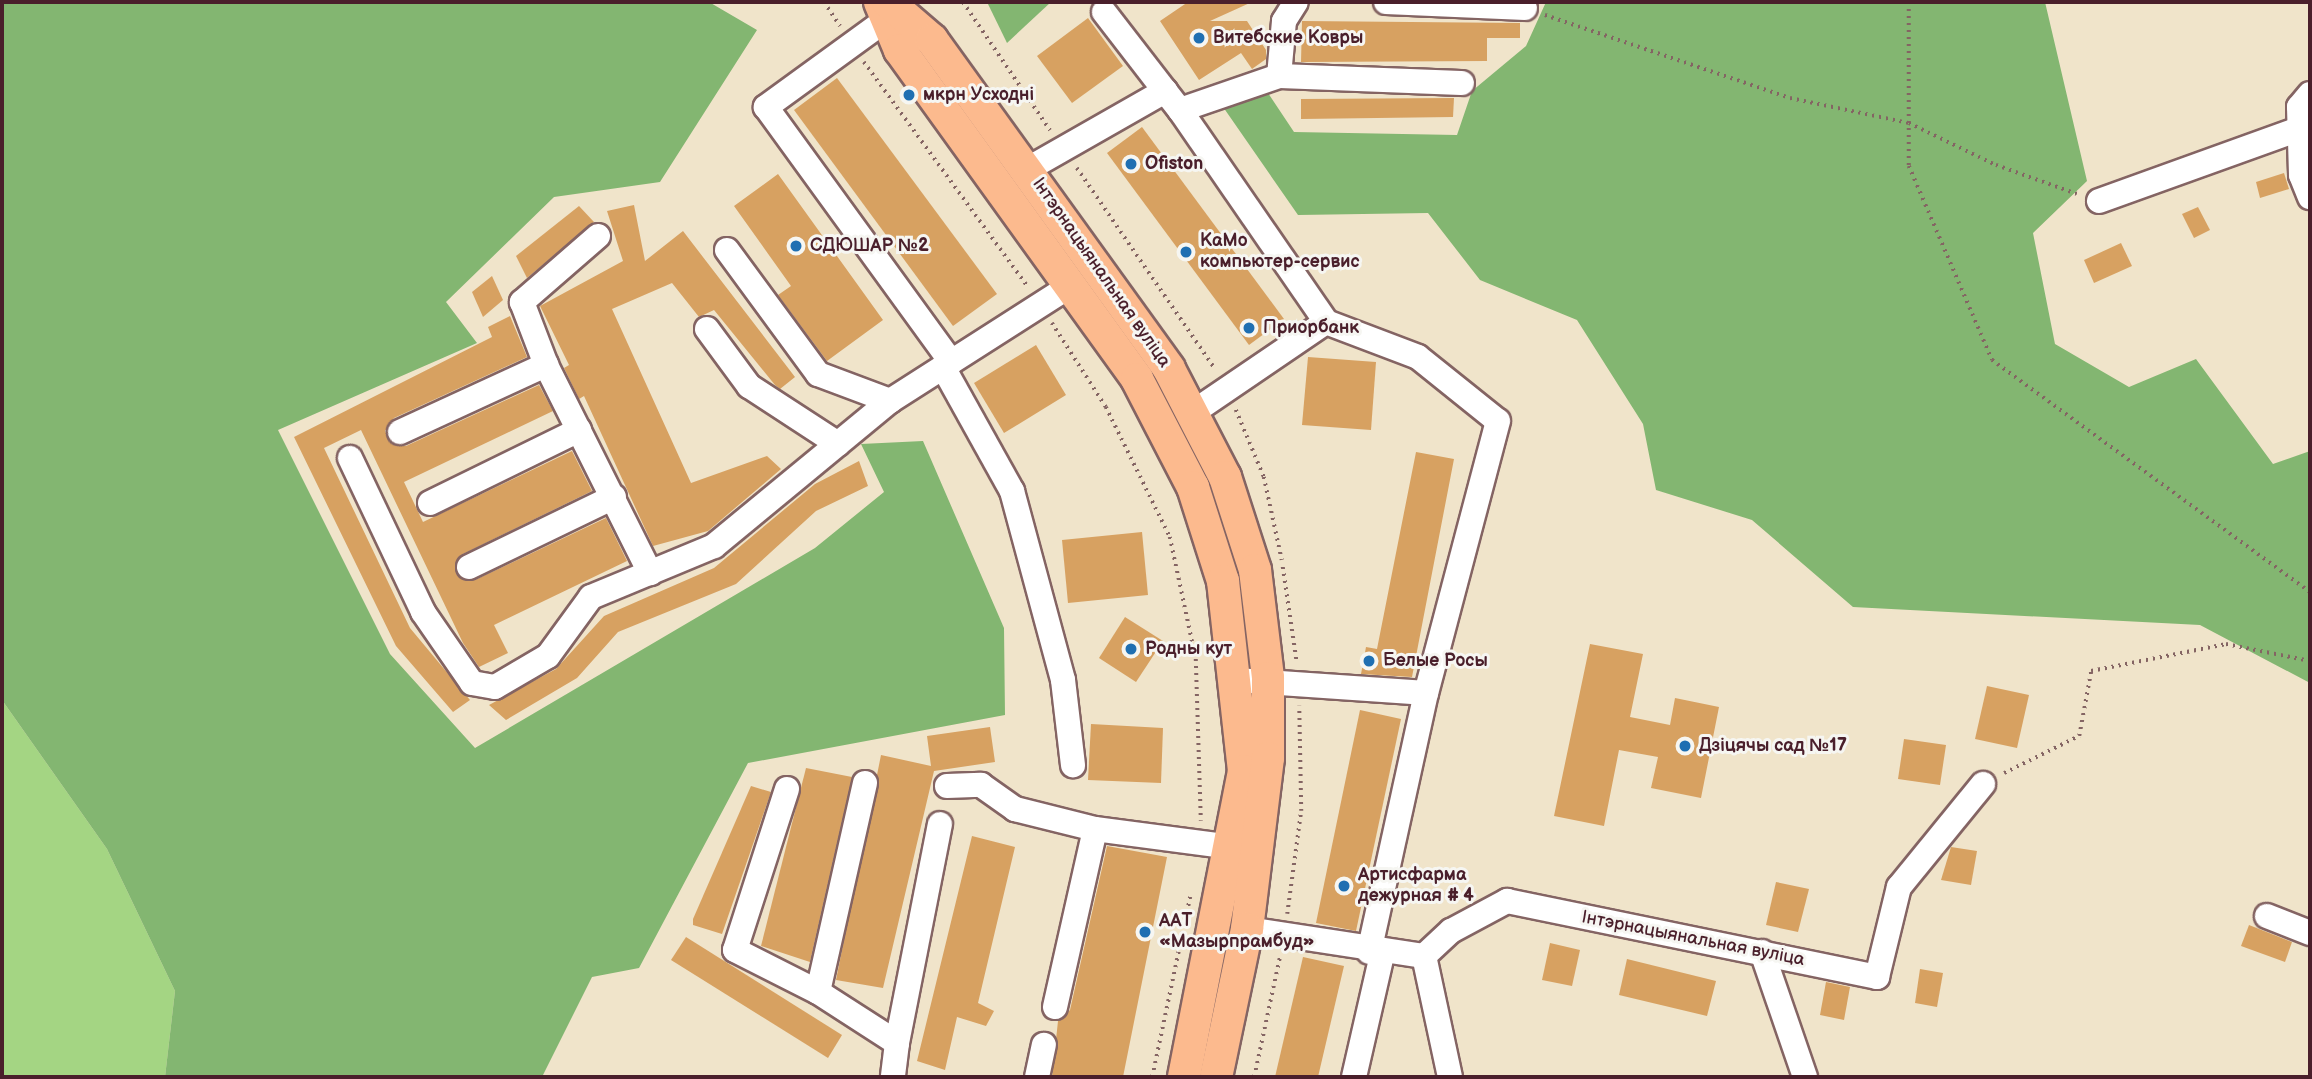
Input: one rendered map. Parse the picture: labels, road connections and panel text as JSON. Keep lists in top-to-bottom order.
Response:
{
  "streets": {
    "main road": ["Інтэрнацыянальная вуліца"]
  },
  "places": [
    "Витебские Ковры",
    "мкрн Усходні",
    "Ofiston",
    "СДЮШАР №2",
    "КаМо компьютер-сервис",
    "Приорбанк",
    "Родны кут",
    "Белые Росы",
    "Дзіцячы сад №17",
    "Артисфарма дежурная # 4",
    "ААТ «Мазырпрамбуд»"
  ]
}
